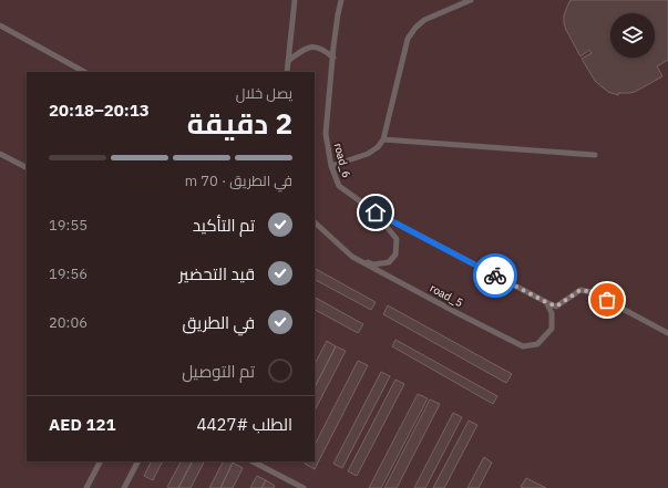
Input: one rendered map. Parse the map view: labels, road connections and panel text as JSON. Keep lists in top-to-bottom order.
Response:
{
  "streets": {
    "lane": ["road_6", "road_5"]
  },
  "crossings": [
    ["road_6", "road_5"]
  ],
  "page": {
    "heading": ["2 دقيقة", "يصل خلال", "20:13–20:18"],
    "panel": ["الطلب #4427", "AED 121"],
    "bar": "في الطريق · 70 m",
    "list": [
      ["تم التأكيد", "19:55"],
      ["قيد التحضير", "19:56"],
      ["في الطريق", "20:06"],
      "تم التوصيل"
    ]
  }
}
